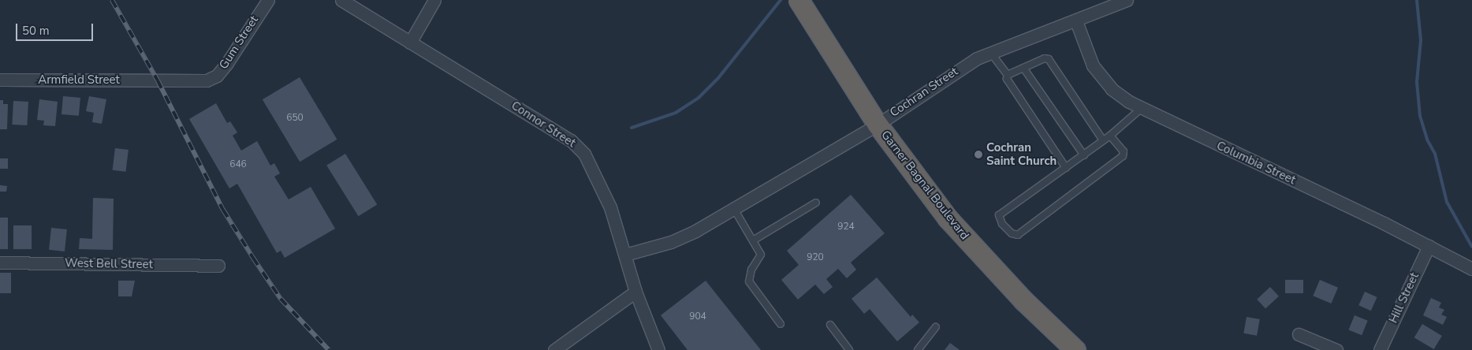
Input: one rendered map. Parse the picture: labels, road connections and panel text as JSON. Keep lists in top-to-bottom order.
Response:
{
  "streets": {
    "highway": ["Garner Bagnal Boulevard"],
    "street": [
      "Gum Street",
      "Armfield Street",
      "Cochran Street",
      "Connor Street",
      "Columbia Street",
      "West Bell Street",
      "Hill Street"
    ]
  },
  "crossings": [
    ["Gum Street", "Armfield Street"],
    ["Cochran Street", "Connor Street"],
    ["Cochran Street", "Columbia Street"],
    ["Cochran Street", "Garner Bagnal Boulevard"],
    ["Columbia Street", "Hill Street"]
  ],
  "places": ["Cochran Saint Church"],
  "house_numbers": [
    "650",
    "646",
    "924",
    "920",
    "904"
  ],
  "scale_bar": "50 m"
}
